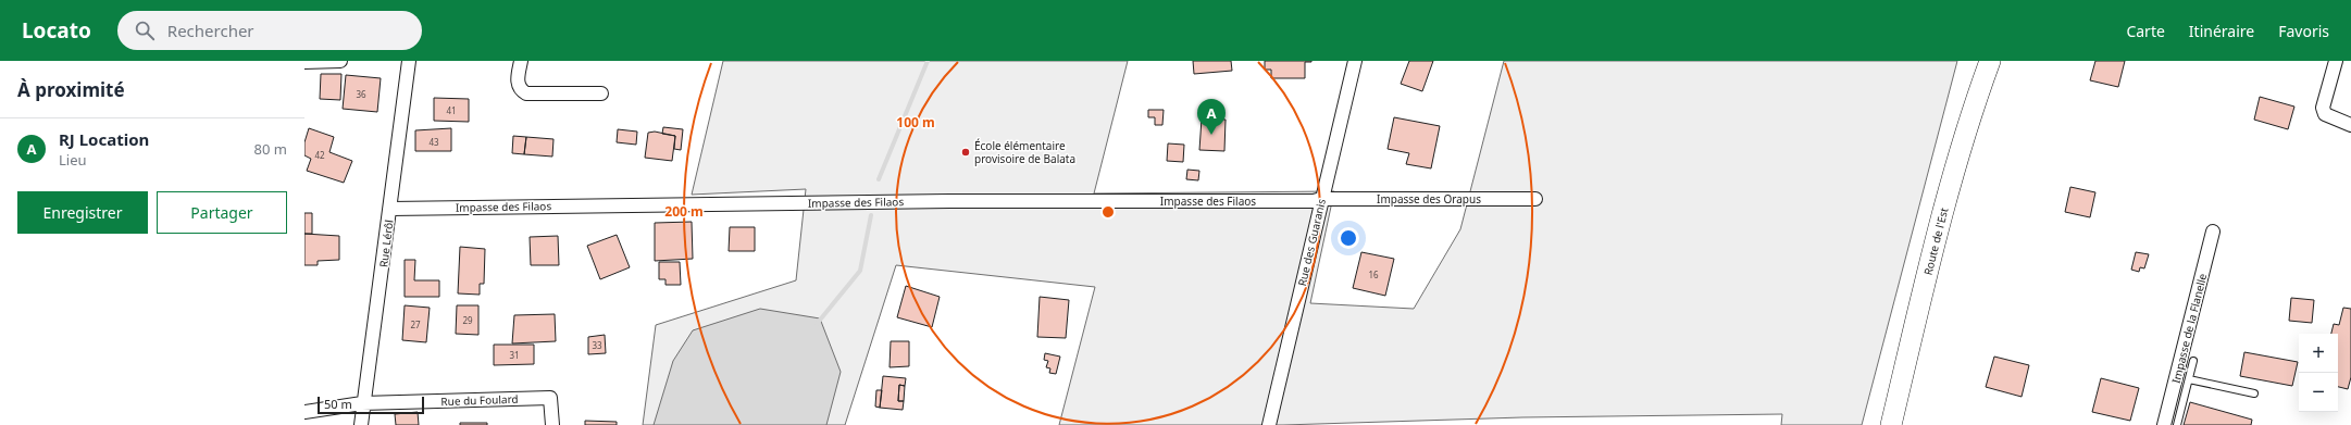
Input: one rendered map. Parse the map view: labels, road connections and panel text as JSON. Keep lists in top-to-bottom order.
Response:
{
  "streets": {
    "main road": ["Route de l'Est"],
    "street": [
      "Impasse des Orapus",
      "Impasse des Filaos",
      "Rue des Guaranis",
      "Rue Lérôl",
      "Impasse de la Flanelle",
      "Rue du Foulard"
    ]
  },
  "crossings": [
    ["Impasse des Orapus", "Impasse des Filaos"],
    ["Impasse des Orapus", "Rue des Guaranis"],
    ["Impasse des Filaos", "Rue des Guaranis"],
    ["Impasse des Filaos", "Rue Lérôl"],
    ["Rue Lérôl", "Rue du Foulard"]
  ],
  "places": ["École élémentaire provisoire de Balata"],
  "house_numbers": [
    "36",
    "41",
    "43",
    "42",
    "16",
    "29",
    "27",
    "33",
    "31"
  ],
  "scale_bar": "50 m",
  "page": {
    "header": "Locato",
    "search": "Rechercher",
    "nav": ["Carte", "Itinéraire", "Favoris"],
    "heading": "À proximité",
    "pins": "A",
    "list": [
      {
        "mark": "A",
        "name": "RJ Location",
        "note": "Lieu",
        "value": "80 m"
      }
    ],
    "buttons": ["Enregistrer", "Partager"],
    "map_buttons": ["+", "−"],
    "scale": "50 m"
  },
  "rings": ["100 m", "200 m"]
}
